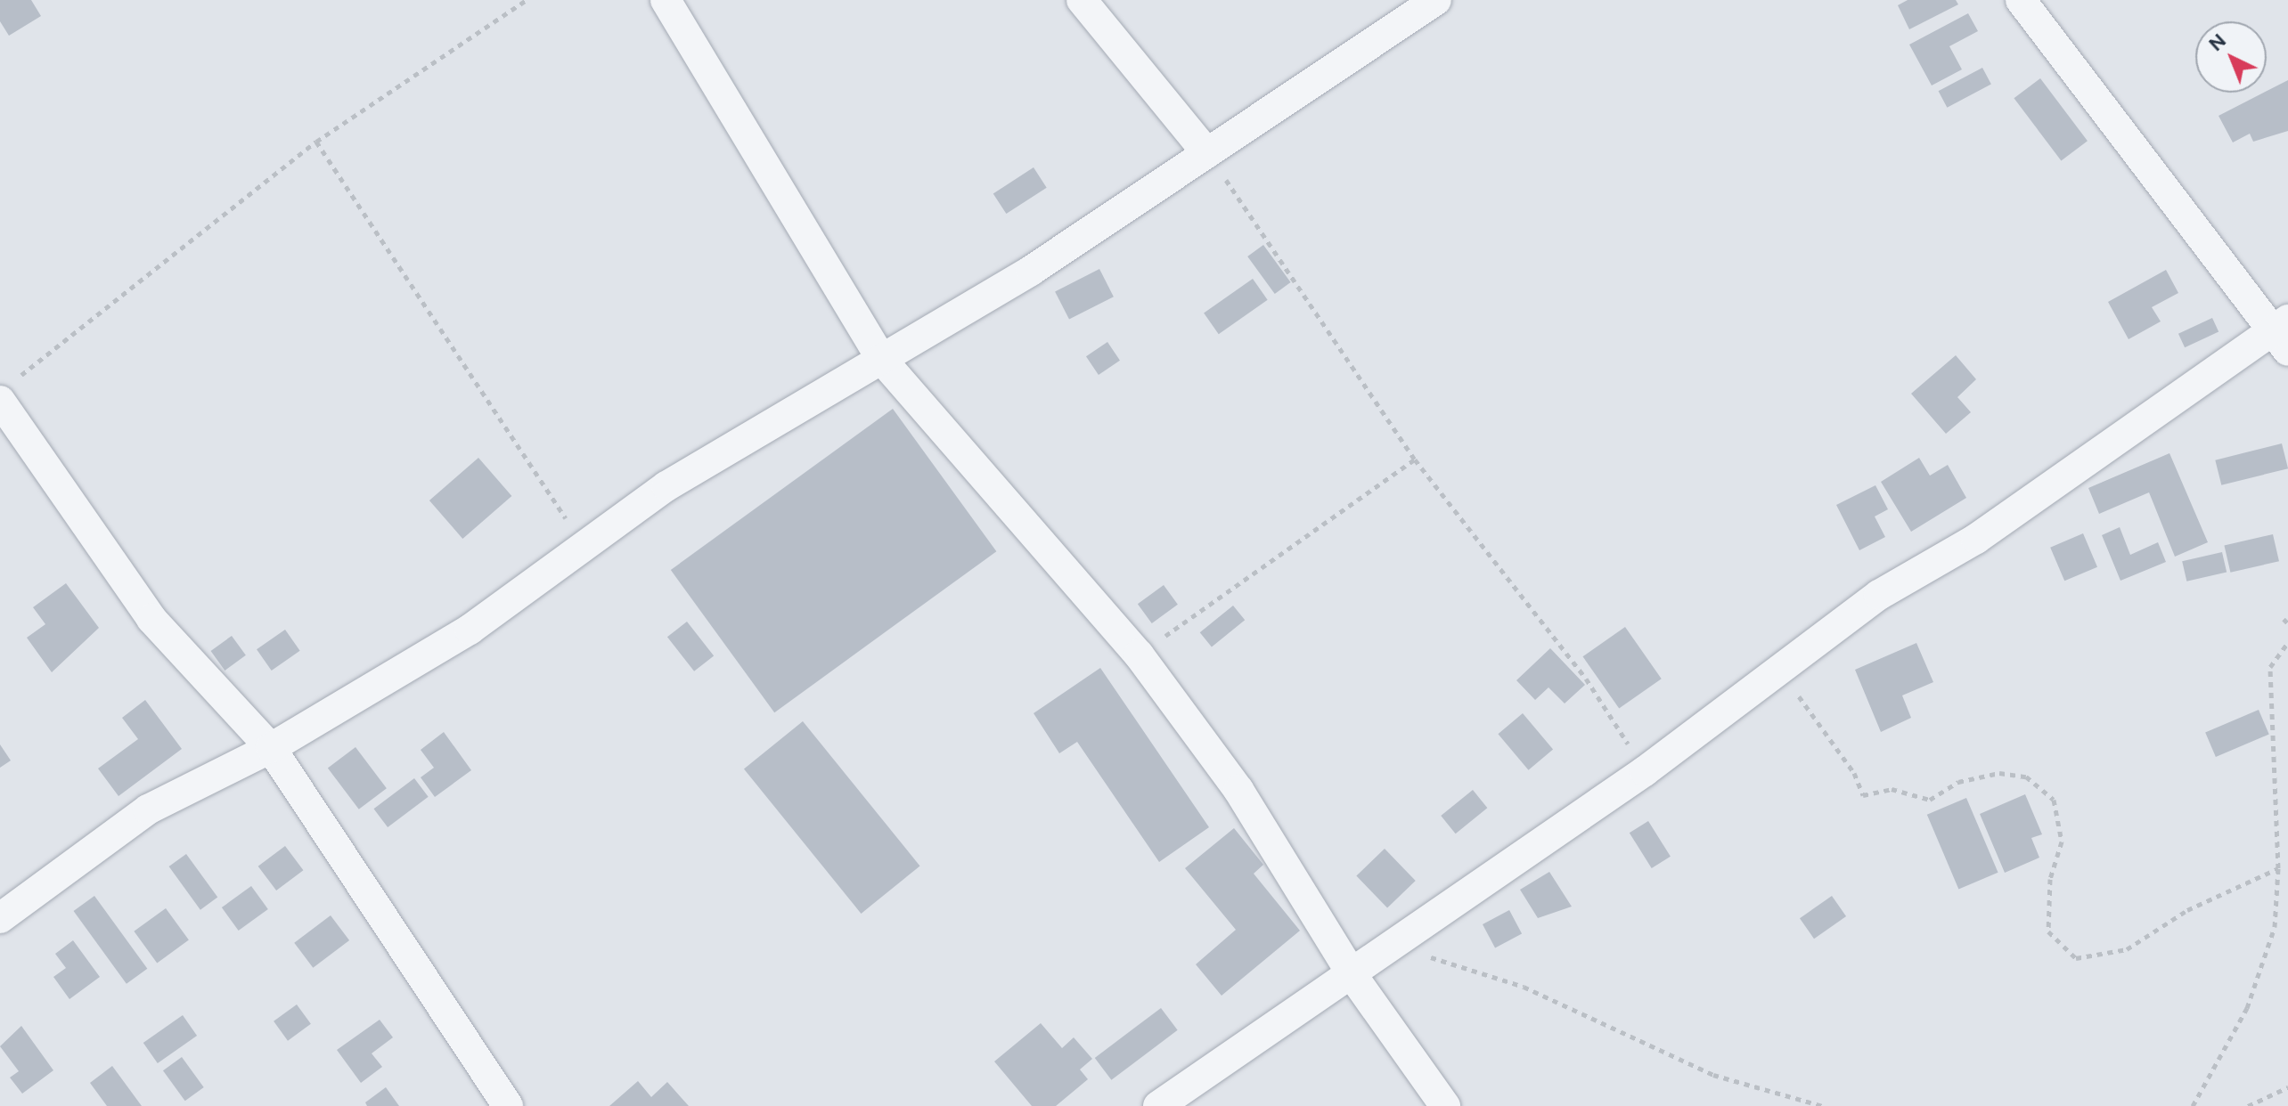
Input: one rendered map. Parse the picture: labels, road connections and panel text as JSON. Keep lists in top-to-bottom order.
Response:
{
  "north": "top left"
}
